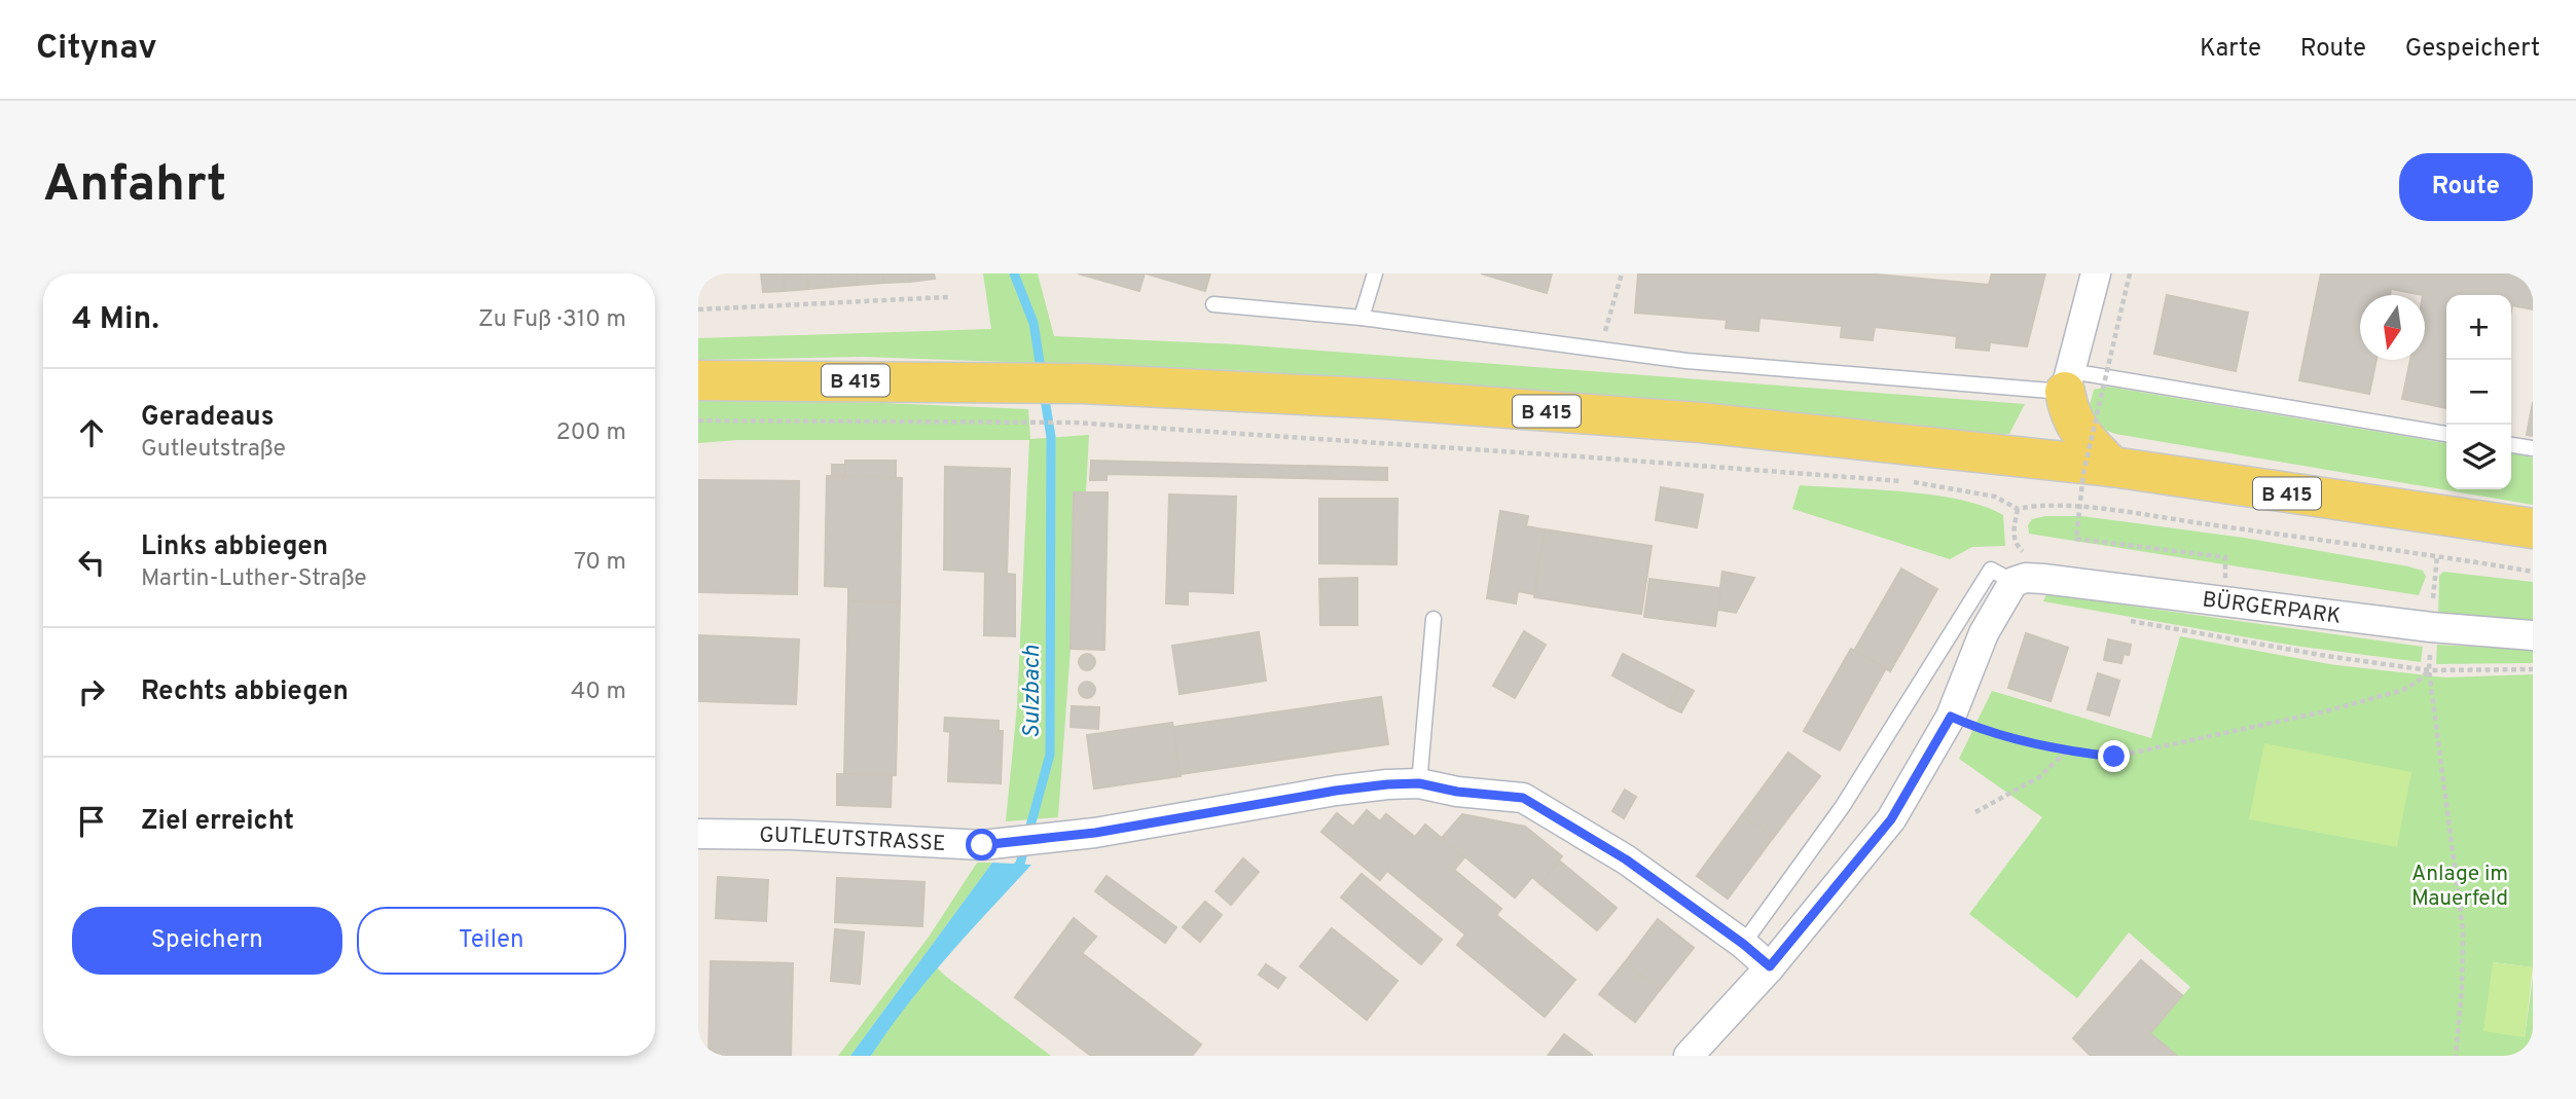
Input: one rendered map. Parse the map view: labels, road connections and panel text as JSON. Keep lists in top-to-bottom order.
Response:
{
  "streets": {
    "main road": ["B 415"],
    "street": ["BÜRGERPARK", "GUTLEUTSTRASSE"]
  },
  "water": ["Sulzbach"],
  "parks": ["Anlage im Mauerfeld"],
  "north": "bottom",
  "page": {
    "header": "Citynav",
    "nav": ["Karte", "Route", "Gespeichert"],
    "buttons": [
      "Route",
      ["Speichern", "Teilen"]
    ],
    "title": "Anfahrt",
    "heading": ["4 Min.", "Zu Fuß · 310 m"],
    "map_buttons": ["+", "−"],
    "list": [
      ["Geradeaus", "Gutleutstraße", "200 m"],
      ["Links abbiegen", "Martin-Luther-Straße", "70 m"],
      ["Rechts abbiegen", "40 m"],
      "Ziel erreicht"
    ]
  }
}
